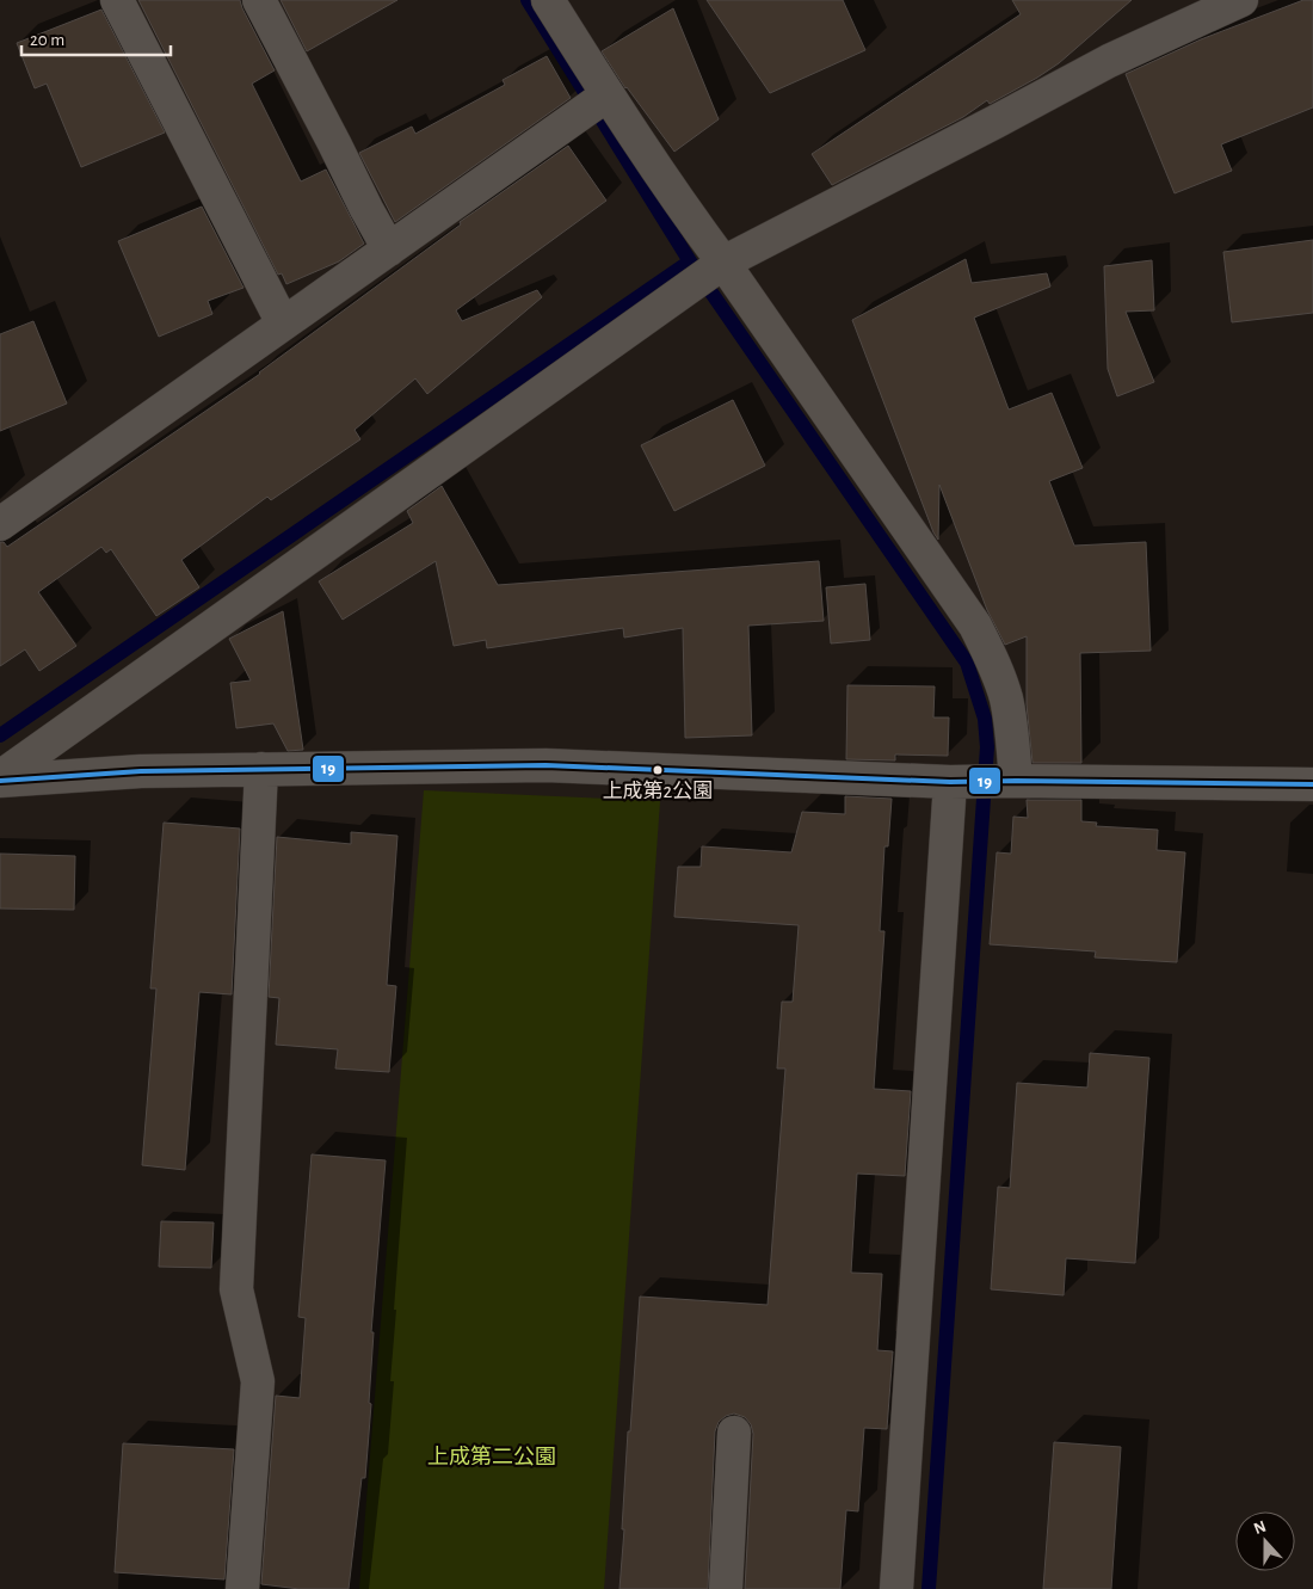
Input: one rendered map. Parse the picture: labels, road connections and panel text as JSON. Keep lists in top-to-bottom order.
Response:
{
  "parks": ["上成第二公園"],
  "places": ["上成第2公園"],
  "lines": ["transit line 19"],
  "scale_bar": "20 m",
  "north": "top"
}
